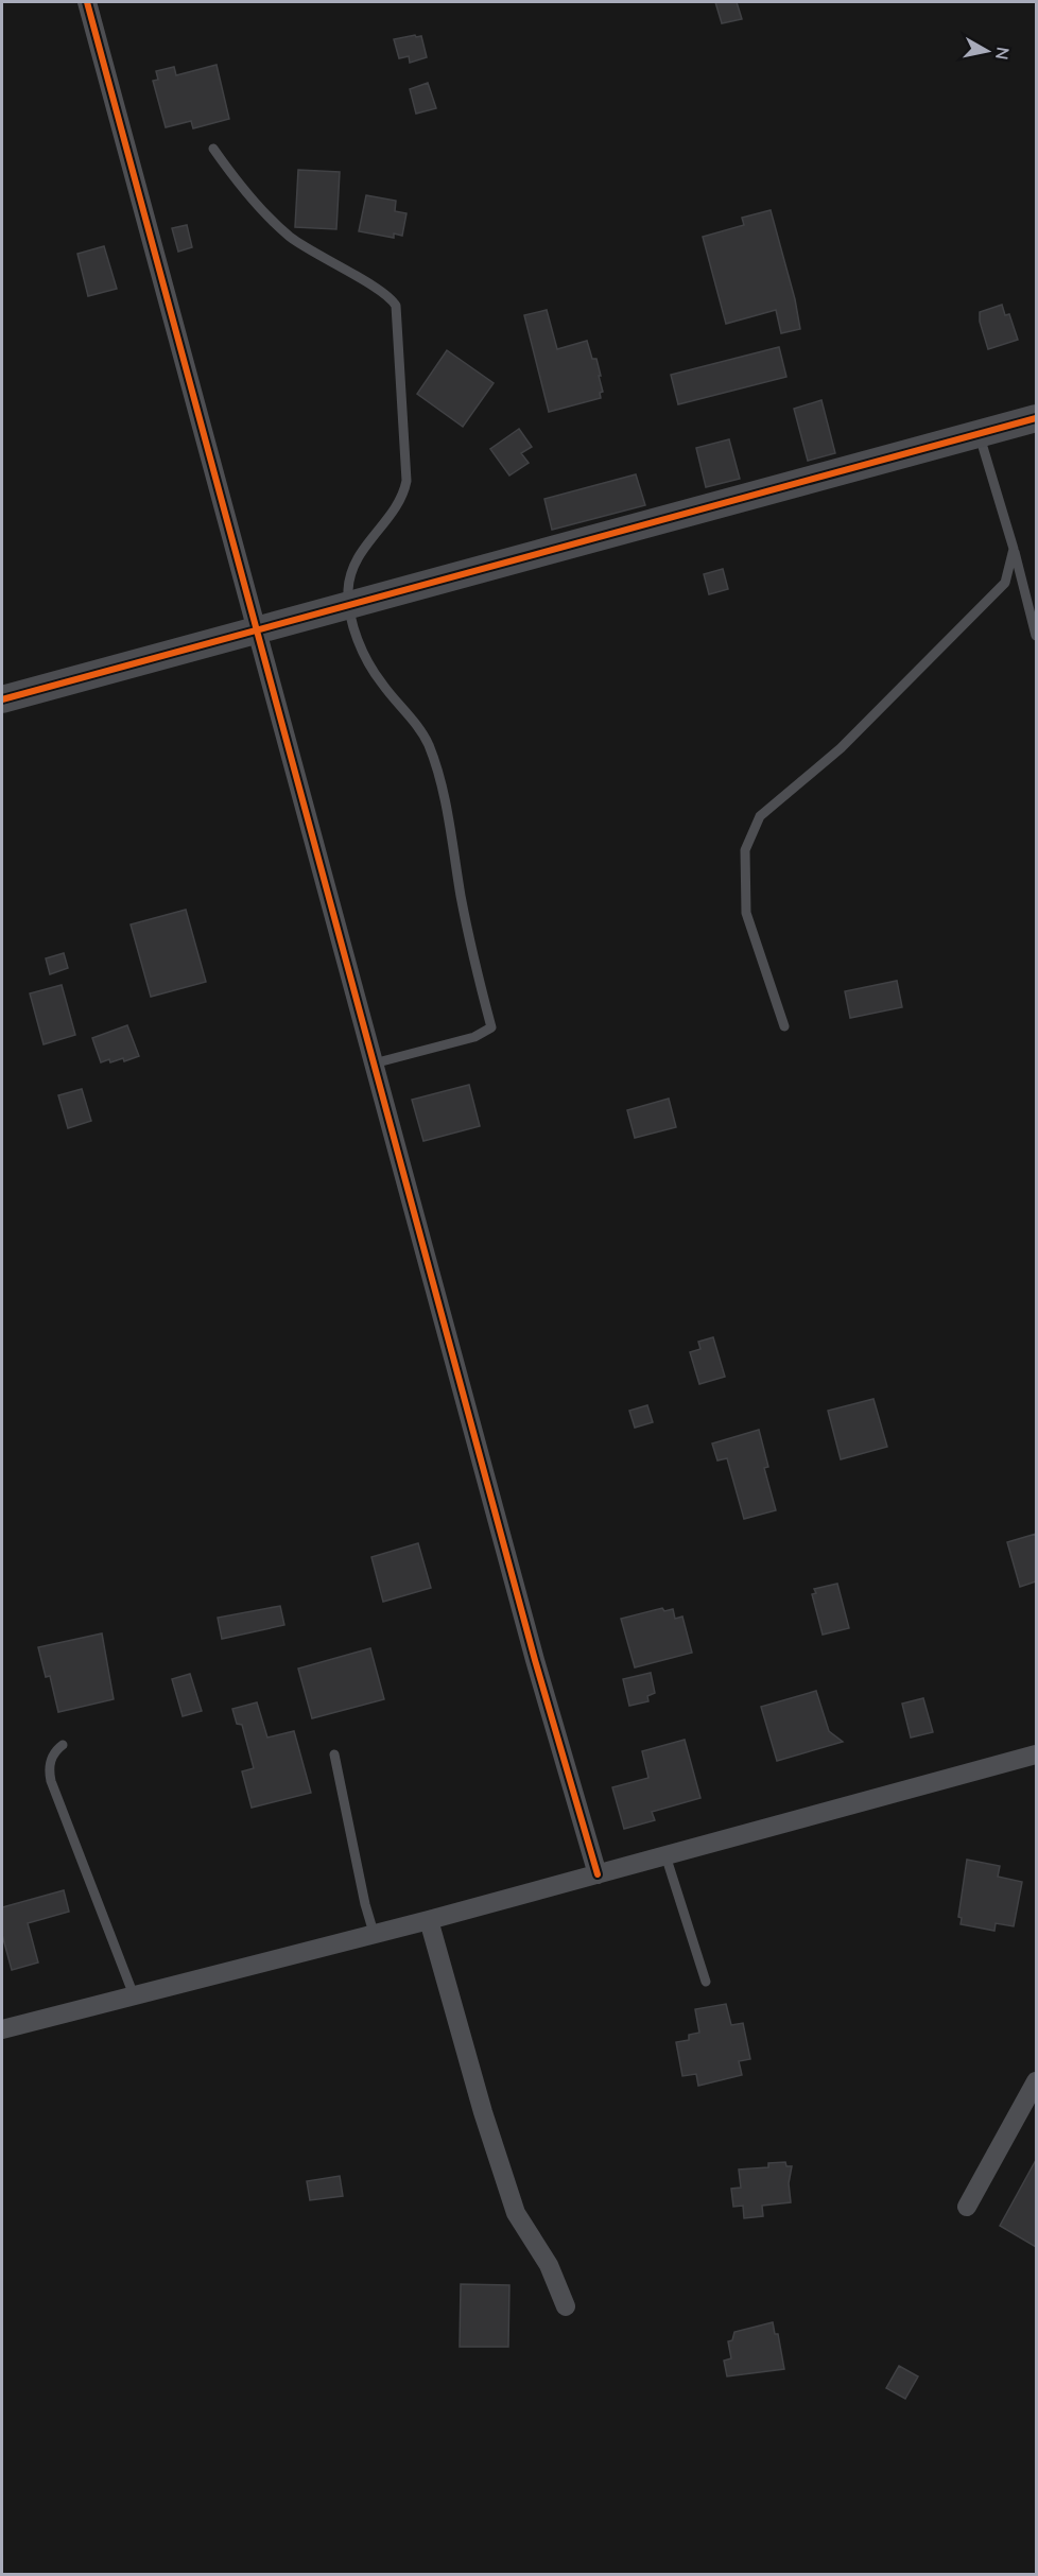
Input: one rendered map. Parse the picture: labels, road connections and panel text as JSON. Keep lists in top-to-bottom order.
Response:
{
  "north": "right"
}
